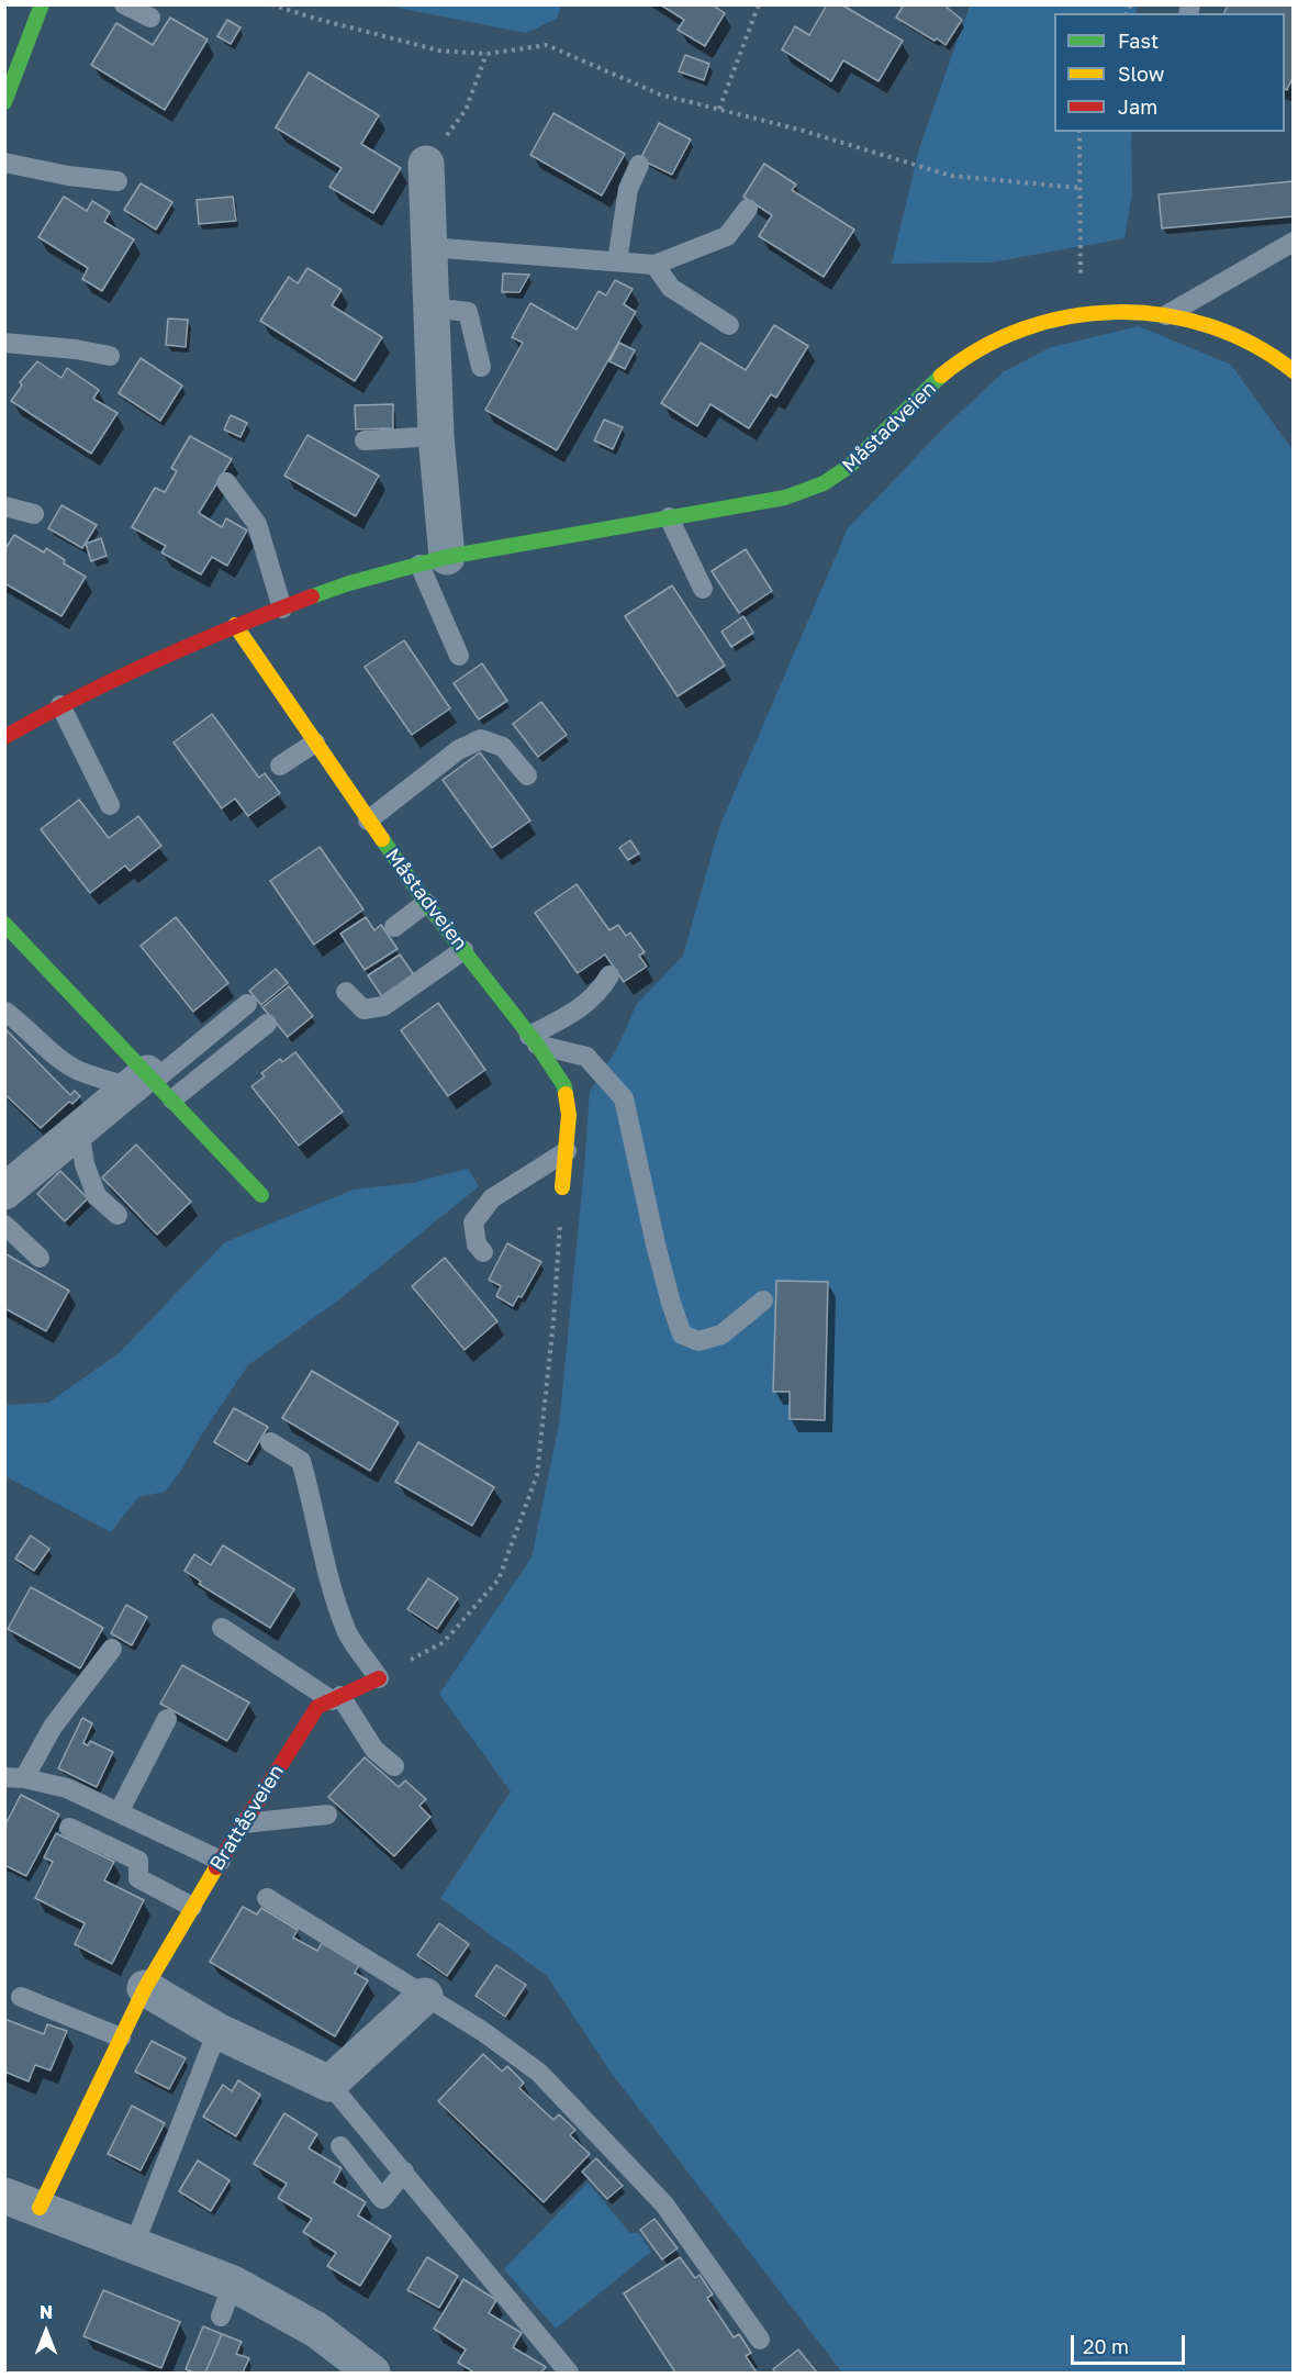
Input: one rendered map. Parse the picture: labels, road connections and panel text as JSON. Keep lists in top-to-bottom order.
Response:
{
  "streets": {
    "street": ["Måstadveien", "Brattåsveien"]
  },
  "legend": ["Fast", "Slow", "Jam"],
  "scale_bar": "20 m",
  "north": "top"
}
